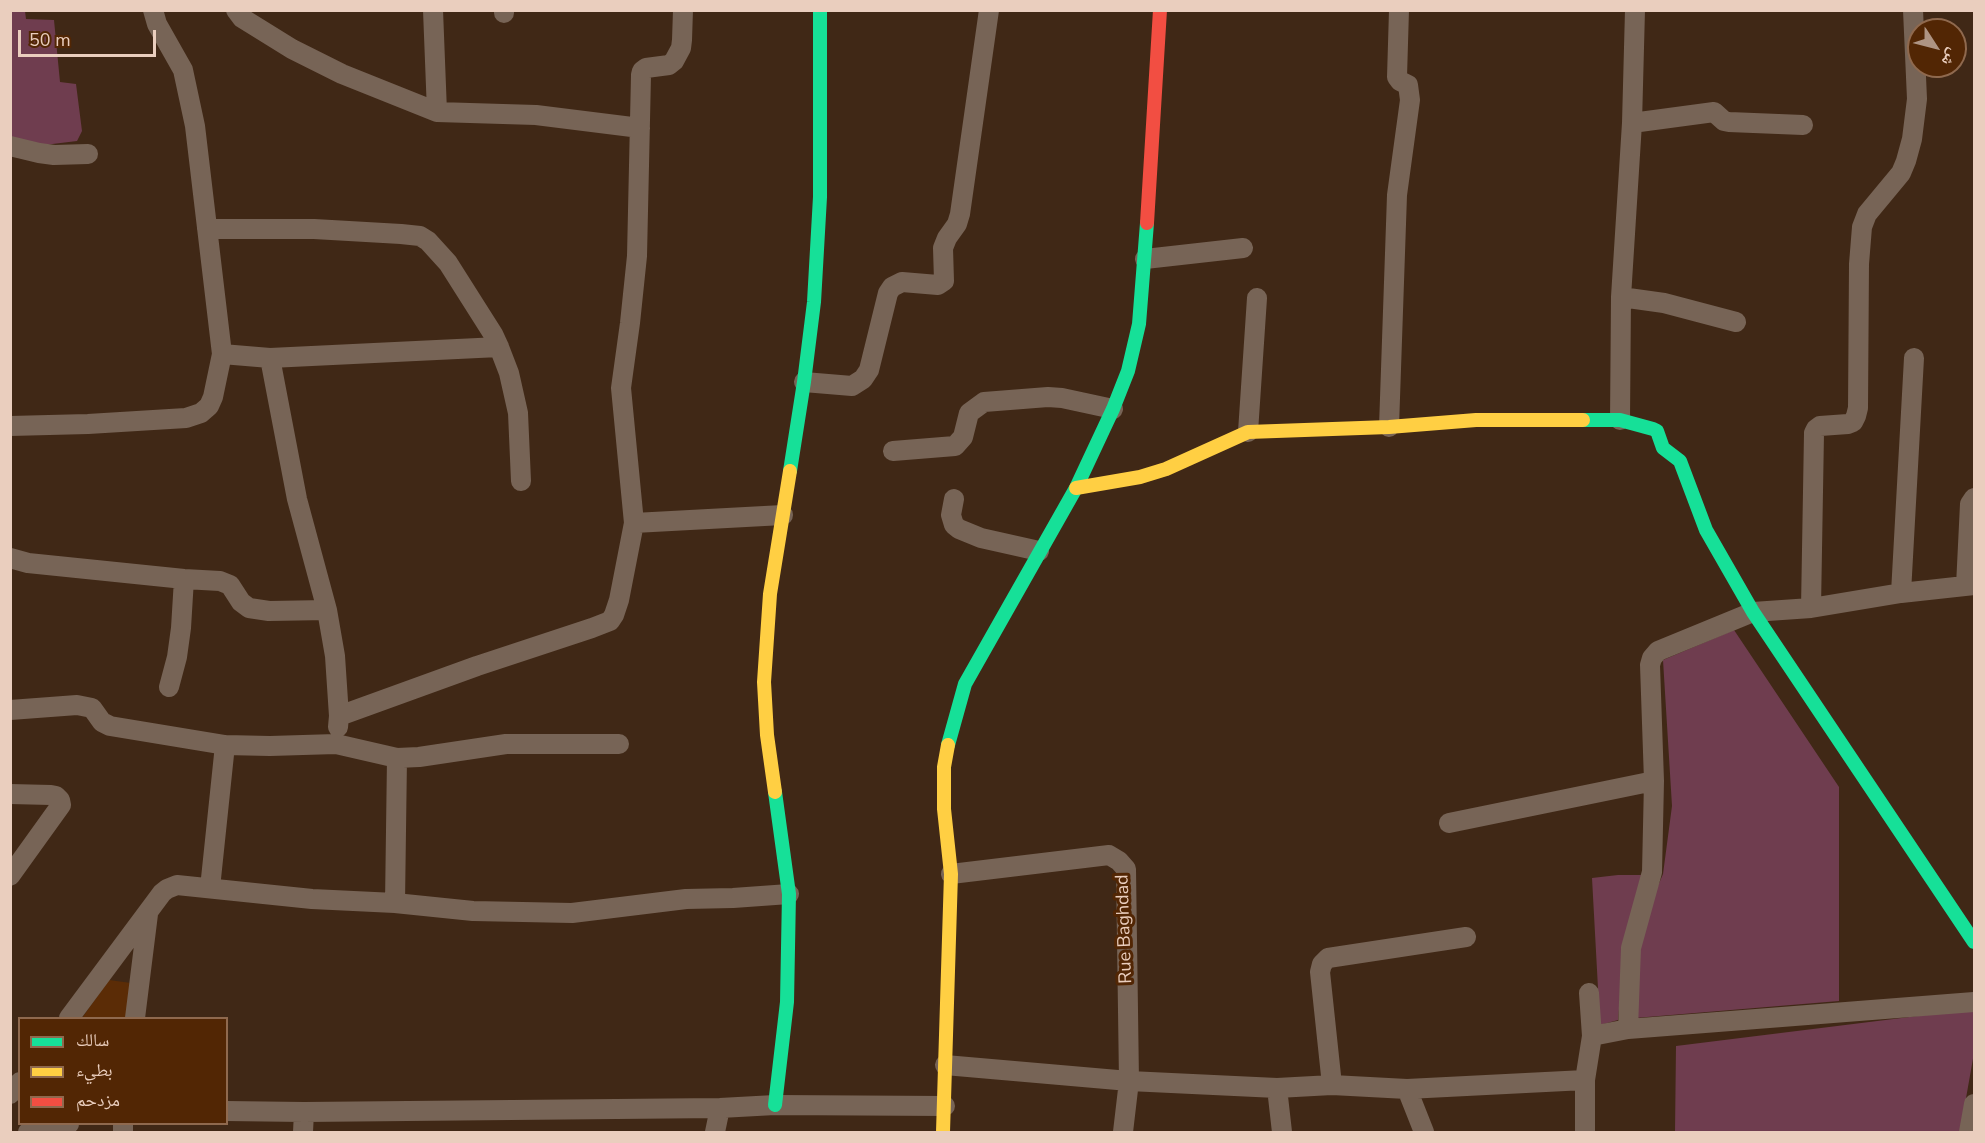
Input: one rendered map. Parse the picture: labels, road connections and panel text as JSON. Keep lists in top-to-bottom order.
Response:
{
  "streets": {
    "street": ["Rue Baghdad"]
  },
  "legend": ["سالك", "بطيء", "مزدحم"],
  "scale_bar": "50 m",
  "north": "bottom right"
}
